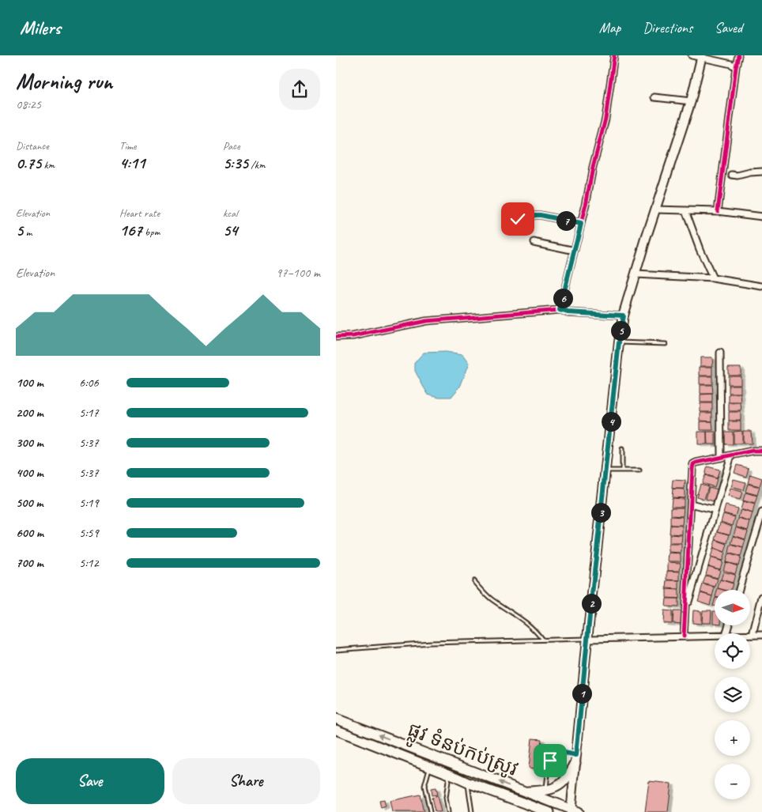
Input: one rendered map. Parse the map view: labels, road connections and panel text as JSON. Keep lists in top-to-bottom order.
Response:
{
  "streets": {
    "main road": ["ផ្លូវ ទំនប់កប់ស្រូវ"]
  },
  "north": "right",
  "page": {
    "header": "Milers",
    "nav": ["Map", "Directions", "Saved"],
    "heading": ["Morning run", "08:25"],
    "stats": [
      ["Distance", "0.75 km"],
      ["Time", "4:11"],
      ["Pace", "5:35 /km"],
      ["Elevation", "5 m"],
      ["Heart rate", "167 bpm"],
      ["kcal", "54"]
    ],
    "pins": [
      "7",
      "6",
      "5",
      "4",
      "3",
      "2",
      "1"
    ],
    "chart": ["Elevation", "97–100 m"],
    "list": [
      {
        "name": "100 m",
        "note": "6:06"
      },
      {
        "name": "200 m",
        "note": "5:17"
      },
      {
        "name": "300 m",
        "note": "5:37"
      },
      {
        "name": "400 m",
        "note": "5:37"
      },
      {
        "name": "500 m",
        "note": "5:19"
      },
      {
        "name": "600 m",
        "note": "5:59"
      },
      {
        "name": "700 m",
        "note": "5:12"
      }
    ],
    "map_buttons": ["+", "−"],
    "buttons": ["Save", "Share"]
  }
}
